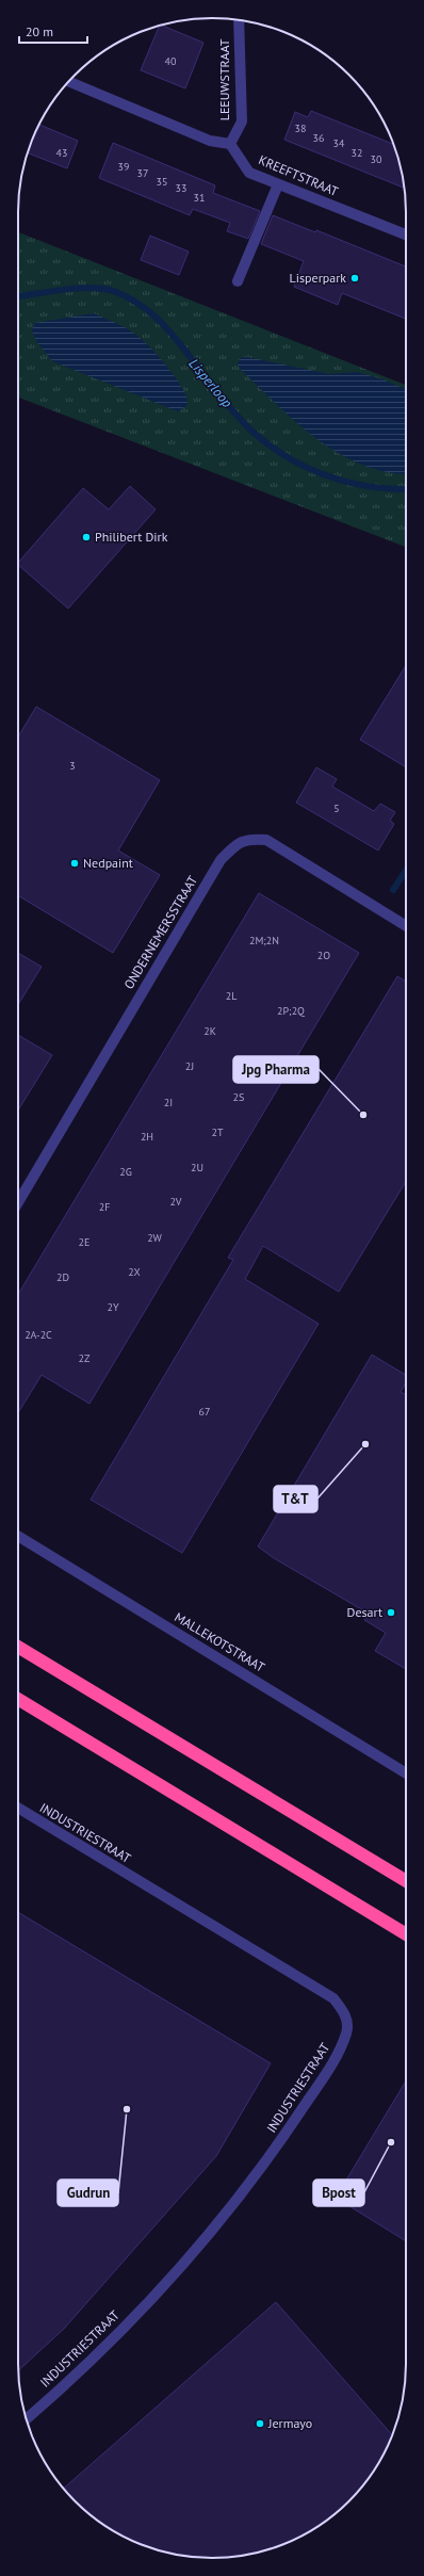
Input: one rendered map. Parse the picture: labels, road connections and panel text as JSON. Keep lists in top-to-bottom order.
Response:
{
  "streets": {
    "street": [
      "LEEUWSTRAAT",
      "KREEFTSTRAAT",
      "ONDERNEMERSSTRAAT",
      "MALLEKOTSTRAAT",
      "INDUSTRIESTRAAT"
    ]
  },
  "crossings": [
    ["LEEUWSTRAAT", "KREEFTSTRAAT"]
  ],
  "water": ["Lisperloop"],
  "places": [
    "Lisperpark",
    "Philibert Dirk",
    "Nedpaint",
    "Jpg Pharma",
    "T&T",
    "Desart",
    "Gudrun",
    "Bpost",
    "Jermayo"
  ],
  "house_numbers": [
    "40",
    "38",
    "36",
    "34",
    "43",
    "32",
    "30",
    "39",
    "37",
    "35",
    "33",
    "31",
    "3",
    "5",
    "2M;2N",
    "2O",
    "2L",
    "2P;2Q",
    "2K",
    "2J",
    "2S",
    "2I",
    "2T",
    "2H",
    "2U",
    "2G",
    "2V",
    "2F",
    "2W",
    "2E",
    "2X",
    "2D",
    "2Y",
    "2A-2C",
    "2Z",
    "67"
  ],
  "scale_bar": "20 m"
}
